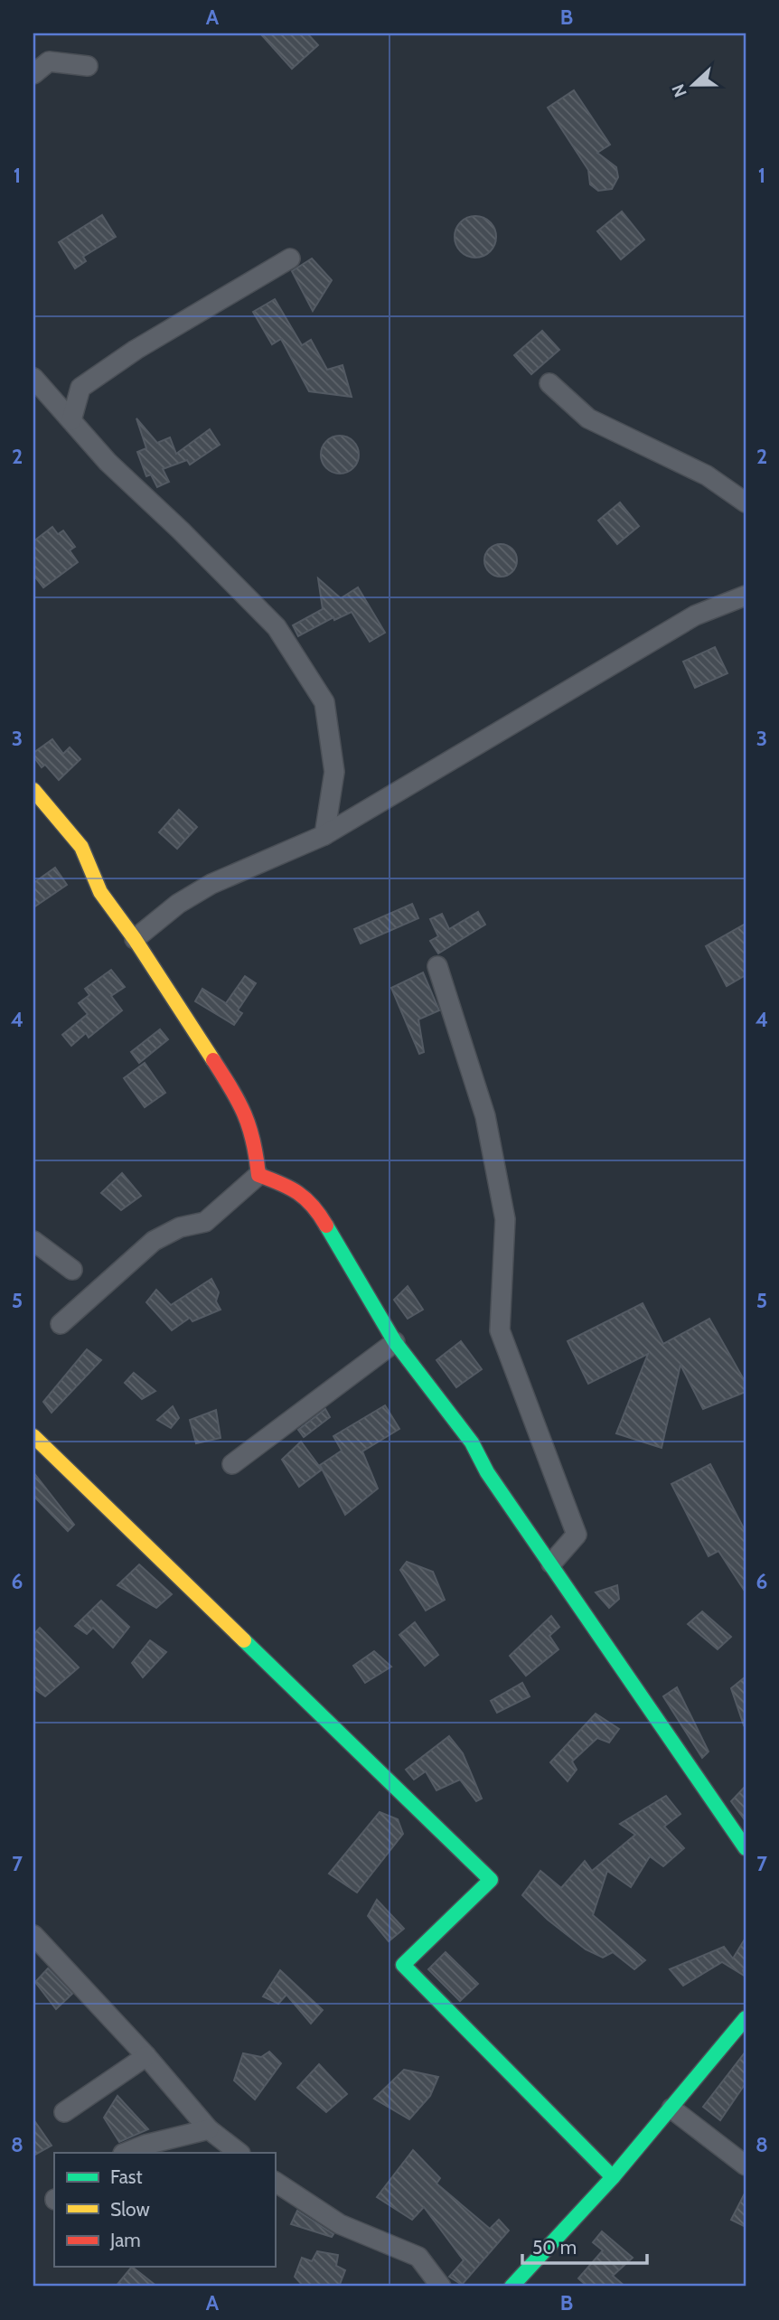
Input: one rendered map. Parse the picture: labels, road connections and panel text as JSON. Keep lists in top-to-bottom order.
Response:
{
  "legend": ["Fast", "Slow", "Jam"],
  "scale_bar": "50 m",
  "north": "left",
  "grid": {
    "columns": ["A", "B"],
    "rows": [
      "1",
      "2",
      "3",
      "4",
      "5",
      "6",
      "7",
      "8"
    ]
  }
}
